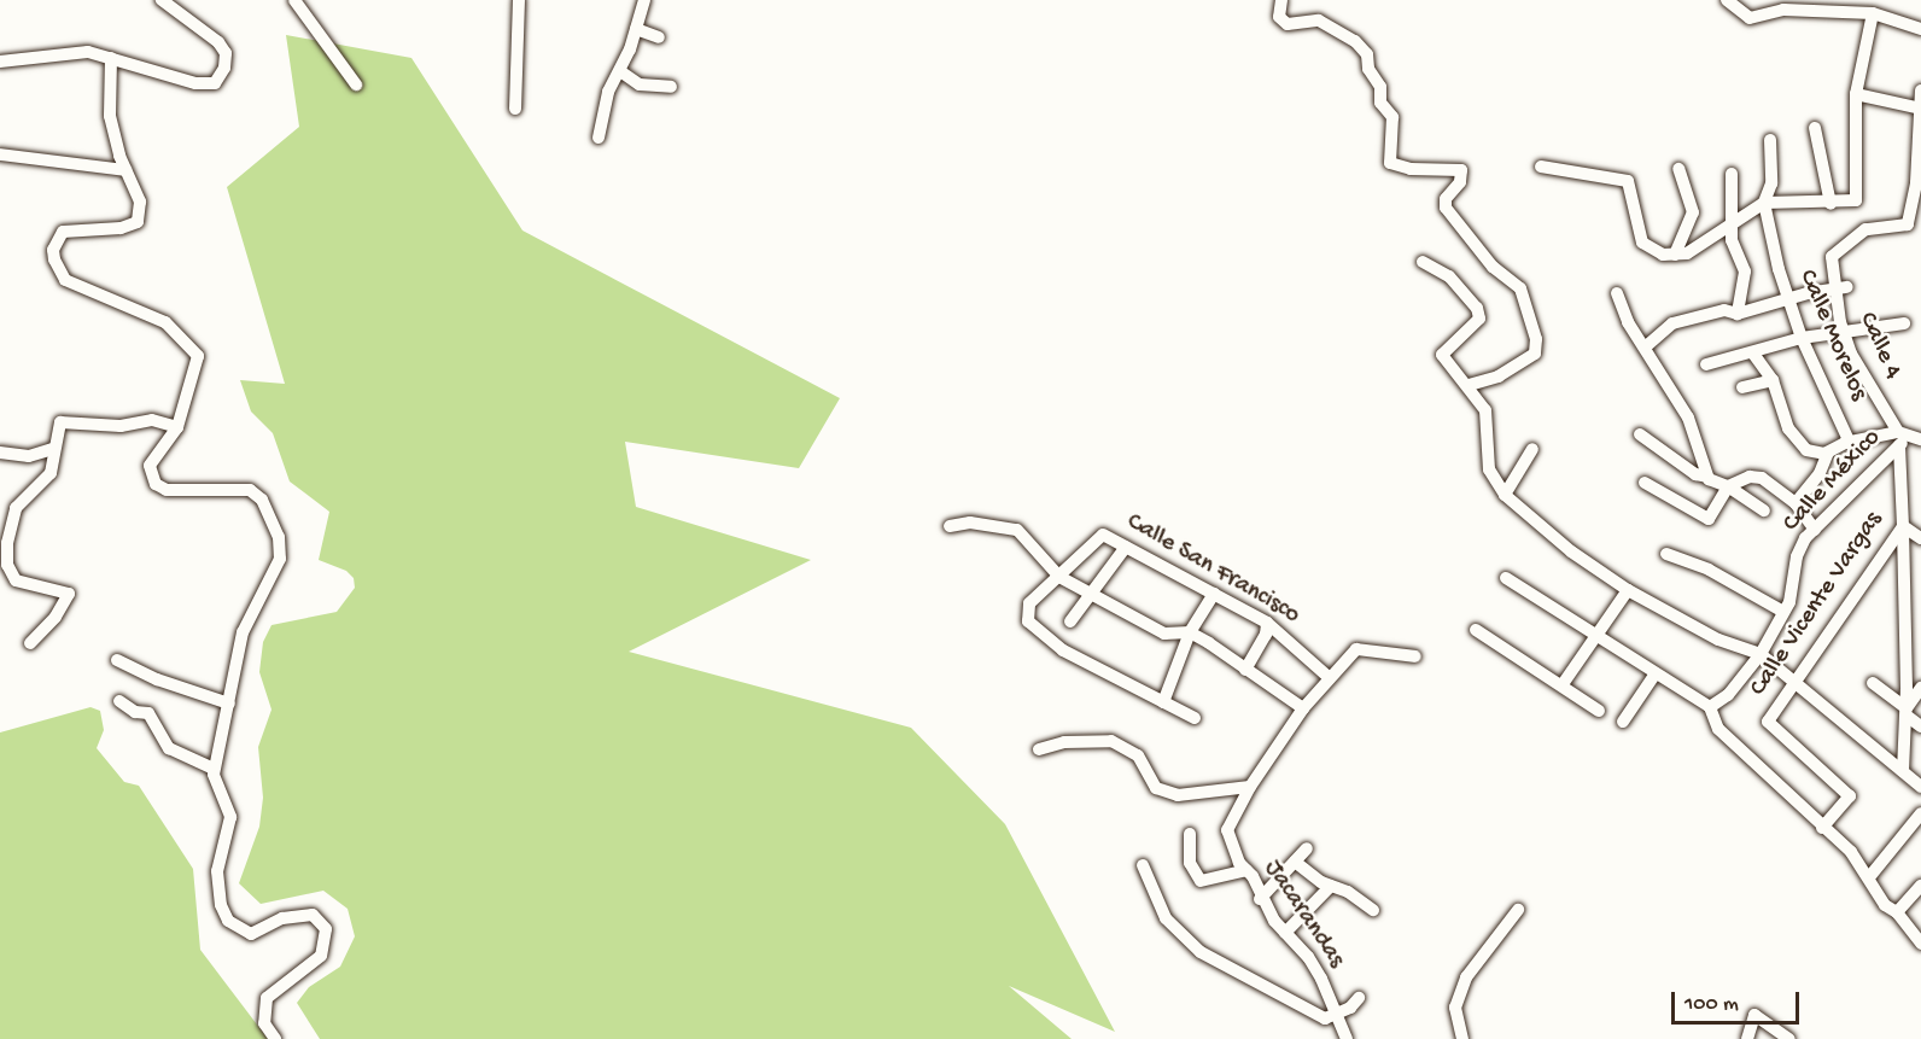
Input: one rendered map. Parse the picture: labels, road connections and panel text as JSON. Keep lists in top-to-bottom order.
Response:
{
  "streets": {
    "street": [
      "Calle Morelos",
      "Calle 4",
      "Calle México",
      "Calle San Francisco",
      "Calle Vicente Vargas",
      "Jacarandas"
    ]
  },
  "crossings": [
    ["Calle 4", "Calle México"],
    ["Calle 4", "Calle Vicente Vargas"],
    ["Calle México", "Calle Vicente Vargas"]
  ],
  "scale_bar": "100 m"
}
